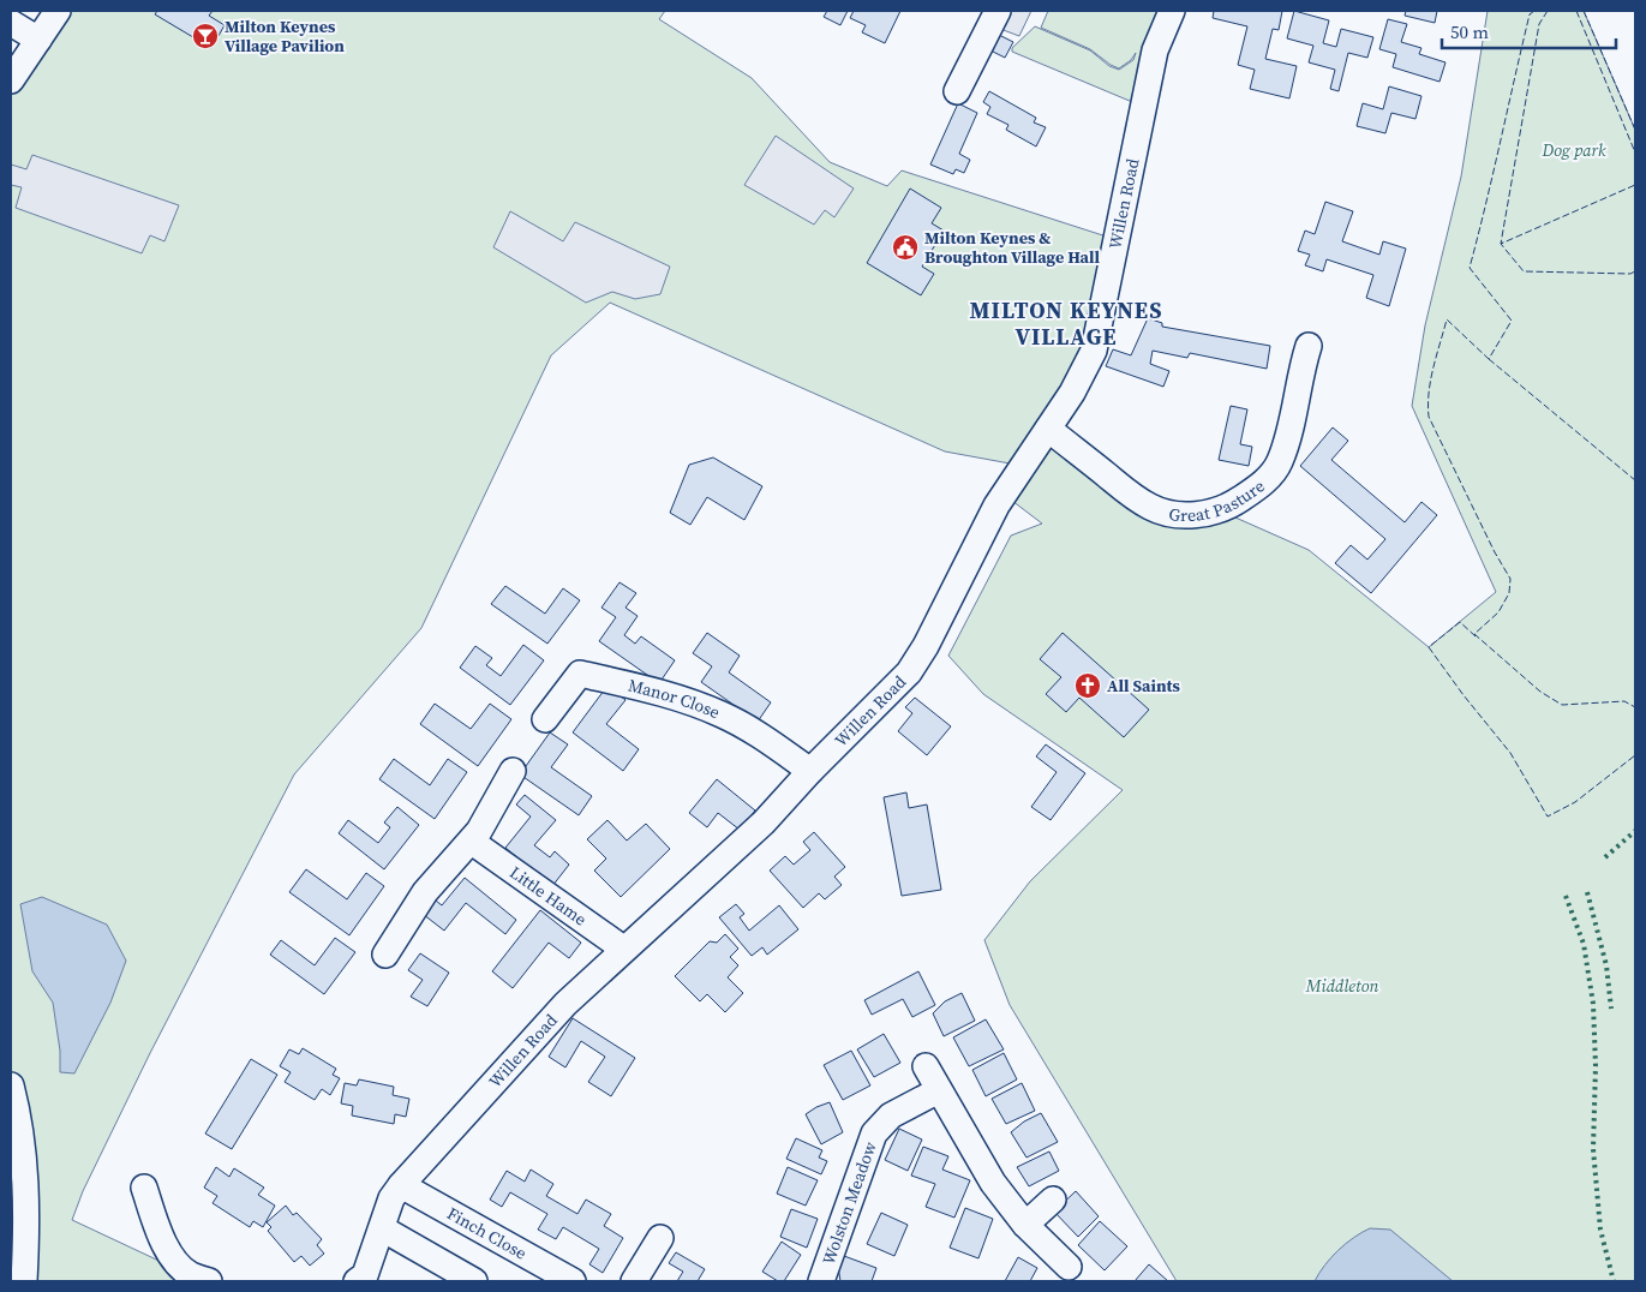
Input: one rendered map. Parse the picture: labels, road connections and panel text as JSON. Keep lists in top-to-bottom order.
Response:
{
  "streets": {
    "street": [
      "Willen Road",
      "Great Pasture",
      "Manor Close",
      "Little Hame",
      "Wolston Meadow",
      "Finch Close"
    ]
  },
  "crossings": [
    ["Willen Road", "Great Pasture"],
    ["Willen Road", "Manor Close"],
    ["Willen Road", "Little Hame"],
    ["Willen Road", "Finch Close"]
  ],
  "districts": ["MILTON KEYNES VILLAGE"],
  "parks": ["Dog park", "Middleton"],
  "places": {
    "bar": ["Milton Keynes Village Pavilion"],
    "public building": ["Milton Keynes & Broughton Village Hall"],
    "church": ["All Saints"]
  },
  "scale_bar": "50 m"
}
